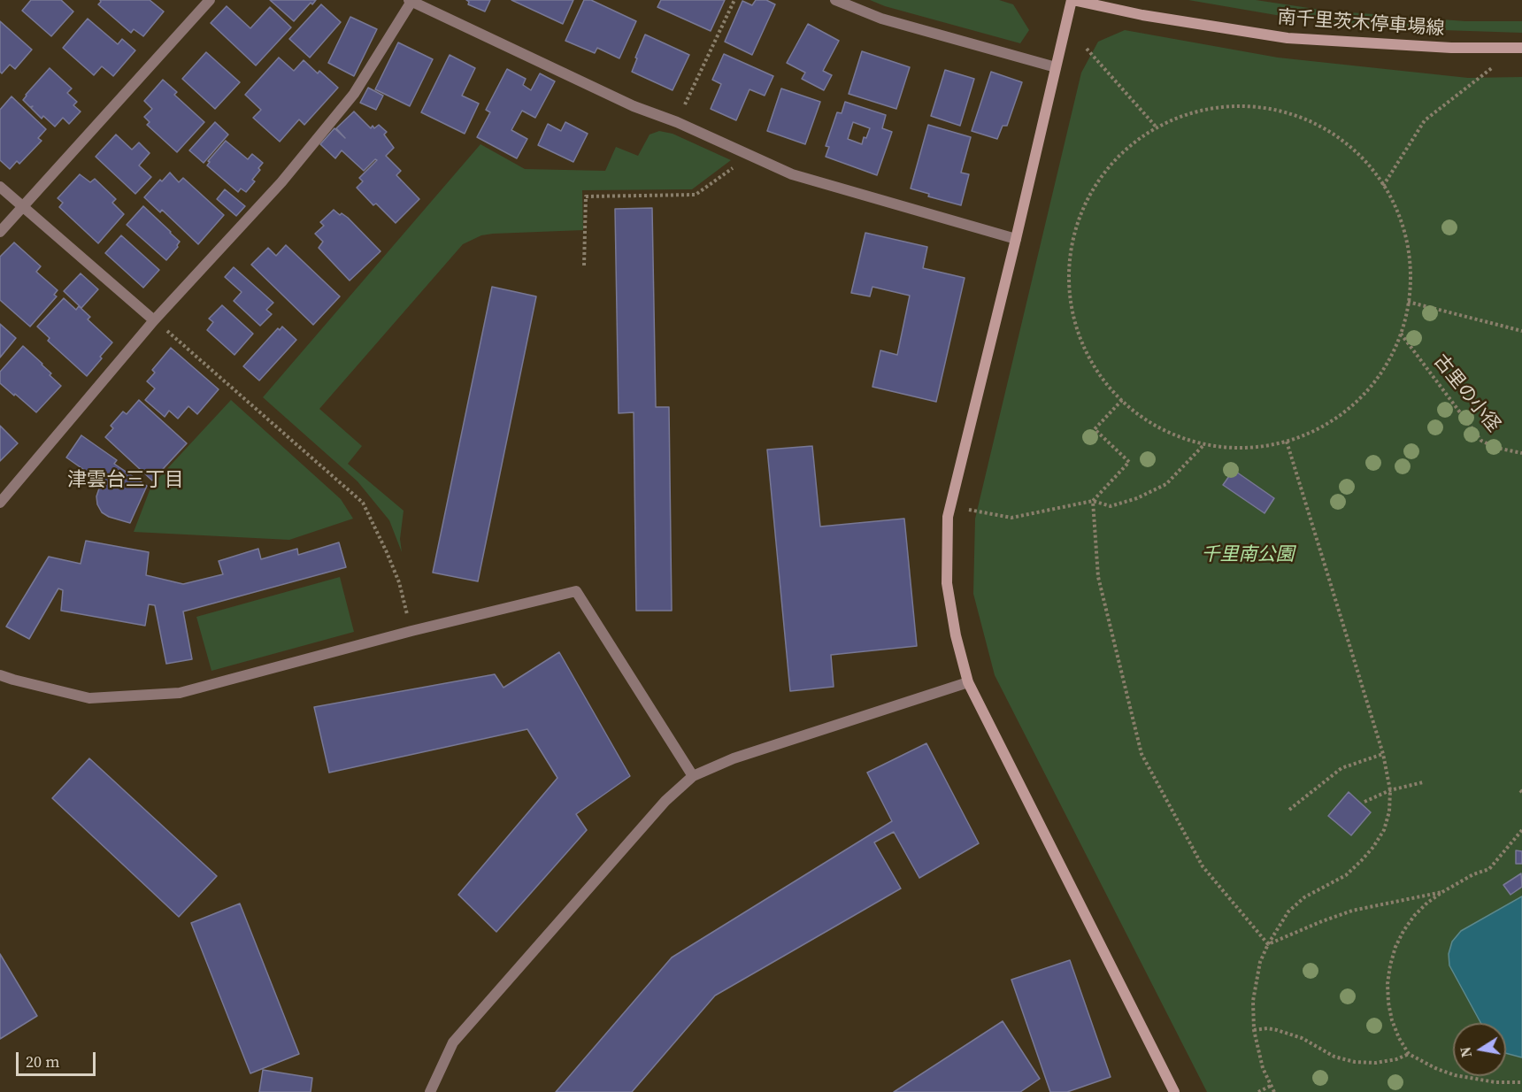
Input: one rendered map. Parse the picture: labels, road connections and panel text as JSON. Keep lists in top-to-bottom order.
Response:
{
  "streets": {
    "street": ["南千里茨木停車場線"],
    "path": ["古里の小径"]
  },
  "districts": ["津雲台三丁目"],
  "parks": ["千里南公園"],
  "scale_bar": "20 m",
  "north": "left"
}
